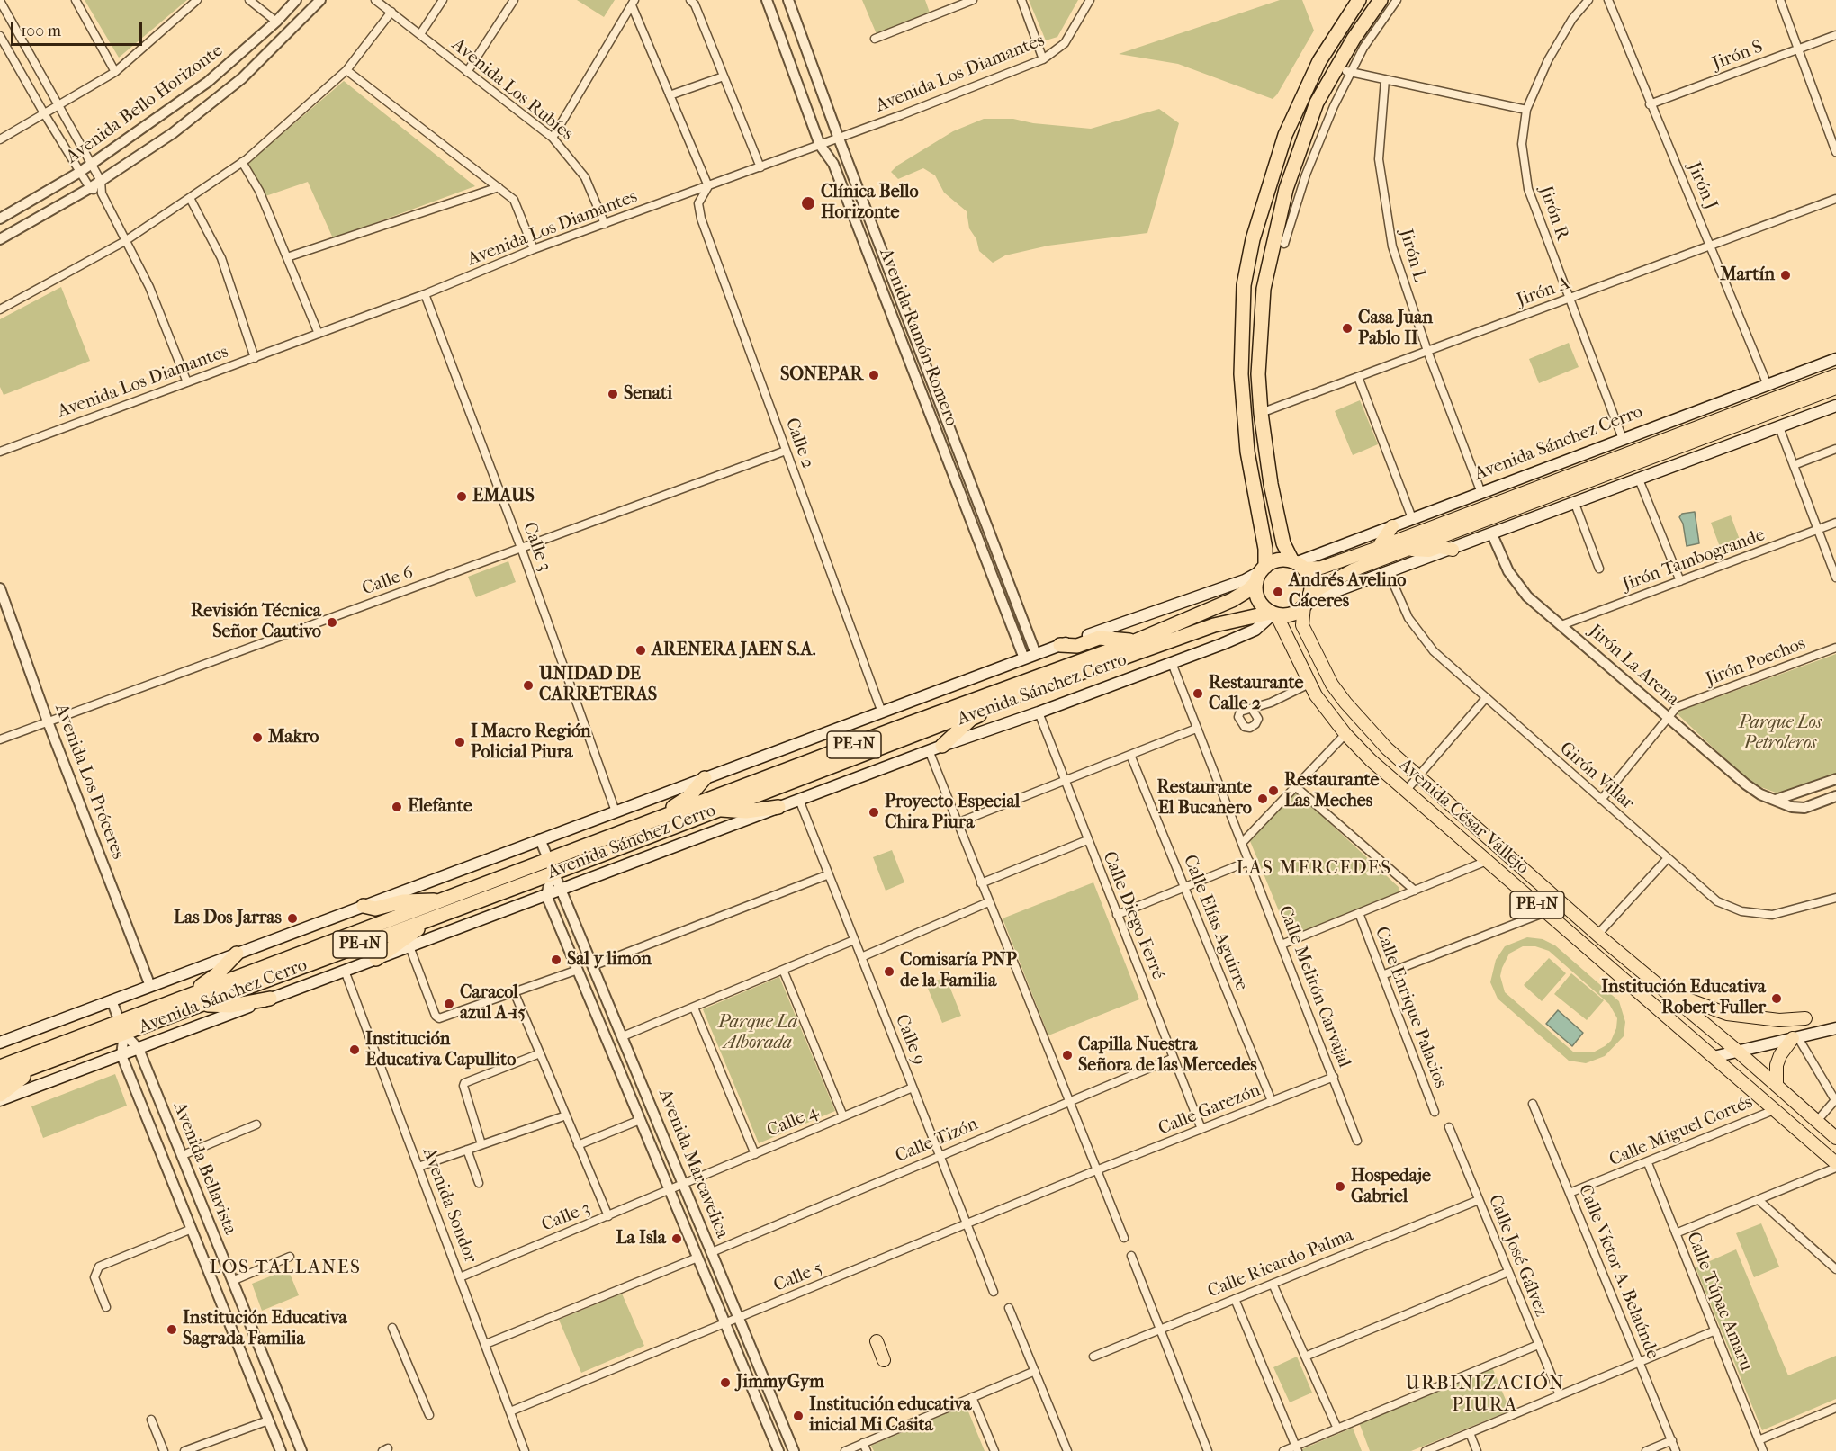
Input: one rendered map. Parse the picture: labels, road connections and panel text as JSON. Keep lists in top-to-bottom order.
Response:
{
  "streets": {
    "highway": ["Avenida Sánchez Cerro", "PE-1N"],
    "main road": ["Avenida César Vallejo"],
    "street": [
      "Jirón S",
      "Avenida Los Diamantes",
      "Avenida Los Rubíes",
      "Avenida Bello Horizonte",
      "Jirón J",
      "Jirón R",
      "Jirón L",
      "Jirón A",
      "Avenida Ramón Romero",
      "Calle 2",
      "Calle 3",
      "Jirón Tambogrande",
      "Calle 6",
      "Jirón Poechos",
      "Jirón La Arena",
      "Girón Villar",
      "Avenida Los Próceres",
      "Calle Diego Ferré",
      "Calle Elías Aguirre",
      "Calle Melitón Carvajal",
      "Calle Enrique Palacios",
      "Calle 9",
      "Calle Garezón",
      "Calle 4",
      "Calle Miguel Cortés",
      "Calle Tizón",
      "Avenida Marcavelica",
      "Avenida Bellavista",
      "Avenida Sondor",
      "Calle José Gálvez",
      "Calle Ricardo Palma",
      "Calle Víctor A. Belaúnde",
      "Calle 5",
      "Calle Túpac Amaru"
    ]
  },
  "crossings": [
    ["Jirón S", "Jirón J"],
    ["Avenida Los Diamantes", "Avenida Los Rubíes"],
    ["Avenida Los Diamantes", "Avenida Ramón Romero"],
    ["Avenida Los Diamantes", "Calle 2"],
    ["Avenida Los Diamantes", "Calle 3"],
    ["Jirón J", "Jirón A"],
    ["Jirón J", "Avenida Sánchez Cerro"],
    ["Jirón R", "Jirón A"],
    ["Jirón R", "Avenida Sánchez Cerro"],
    ["Jirón L", "Jirón A"],
    ["Jirón L", "Avenida Sánchez Cerro"],
    ["Avenida Ramón Romero", "Avenida Sánchez Cerro"],
    ["Calle 2", "Avenida Sánchez Cerro"],
    ["Calle 2", "Calle 6"],
    ["Avenida Sánchez Cerro", "Calle 3"],
    ["Avenida Sánchez Cerro", "PE-1N"],
    ["Avenida Sánchez Cerro", "Avenida Los Próceres"],
    ["Avenida Sánchez Cerro", "Avenida César Vallejo"],
    ["Avenida Sánchez Cerro", "Calle Diego Ferré"],
    ["Avenida Sánchez Cerro", "Calle Melitón Carvajal"],
    ["Avenida Sánchez Cerro", "Calle 9"],
    ["Avenida Sánchez Cerro", "Avenida Marcavelica"],
    ["Avenida Sánchez Cerro", "Avenida Bellavista"],
    ["Avenida Sánchez Cerro", "Avenida Sondor"],
    ["Calle 3", "Calle 6"],
    ["Calle 3", "Calle 4"],
    ["Calle 3", "Avenida Marcavelica"],
    ["Calle 3", "Avenida Sondor"],
    ["Jirón Tambogrande", "Jirón La Arena"],
    ["Calle 6", "Avenida Los Próceres"],
    ["Jirón Poechos", "Jirón La Arena"],
    ["Jirón Poechos", "Girón Villar"],
    ["PE-1N", "Avenida César Vallejo"],
    ["Avenida César Vallejo", "Calle Miguel Cortés"],
    ["Calle Diego Ferré", "Calle Garezón"],
    ["Calle Diego Ferré", "Calle Tizón"],
    ["Calle Elías Aguirre", "Calle Garezón"],
    ["Calle Melitón Carvajal", "Calle Garezón"],
    ["Calle 9", "Calle 4"],
    ["Calle 9", "Calle Tizón"],
    ["Calle 9", "Calle 5"],
    ["Calle Garezón", "Calle 5"],
    ["Calle 4", "Avenida Marcavelica"],
    ["Calle Miguel Cortés", "Calle Víctor A. Belaúnde"],
    ["Calle Miguel Cortés", "Calle Túpac Amaru"],
    ["Calle Tizón", "Avenida Marcavelica"],
    ["Avenida Marcavelica", "Calle 5"],
    ["Avenida Sondor", "Calle 5"],
    ["Calle José Gálvez", "Calle Ricardo Palma"]
  ],
  "districts": ["LAS MERCEDES", "LOS TALLANES", "URBINIZACIÓN PIURA"],
  "parks": ["Parque Los Petroleros", "Parque La Alborada"],
  "places": [
    "Clínica Bello Horizonte",
    "Martín",
    "Casa Juan Pablo II",
    "SONEPAR",
    "Senati",
    "EMAUS",
    "Andrés Avelino Cáceres",
    "Revisión Técnica Señor Cautivo",
    "ARENERA JAEN S.A.",
    "UNIDAD DE CARRETERAS",
    "Restaurante Calle 2",
    "Makro",
    "I Macro Región Policial Piura",
    "Restaurante Las Meches",
    "Restaurante El Bucanero",
    "Elefante",
    "Proyecto Especial Chira Piura",
    "Las Dos Jarras",
    "Sal y limon",
    "Comisaría PNP de la Familia",
    "Institución Educativa Robert Fuller",
    "Caracol azul A-15",
    "Institución Educativa Capullito",
    "Capilla Nuestra Señora de las Mercedes",
    "Hospedaje Gabriel",
    "La Isla",
    "Institución Educativa Sagrada Familia",
    "JimmyGym",
    "Institución educativa inicial Mi Casita"
  ],
  "scale_bar": "100 m"
}
